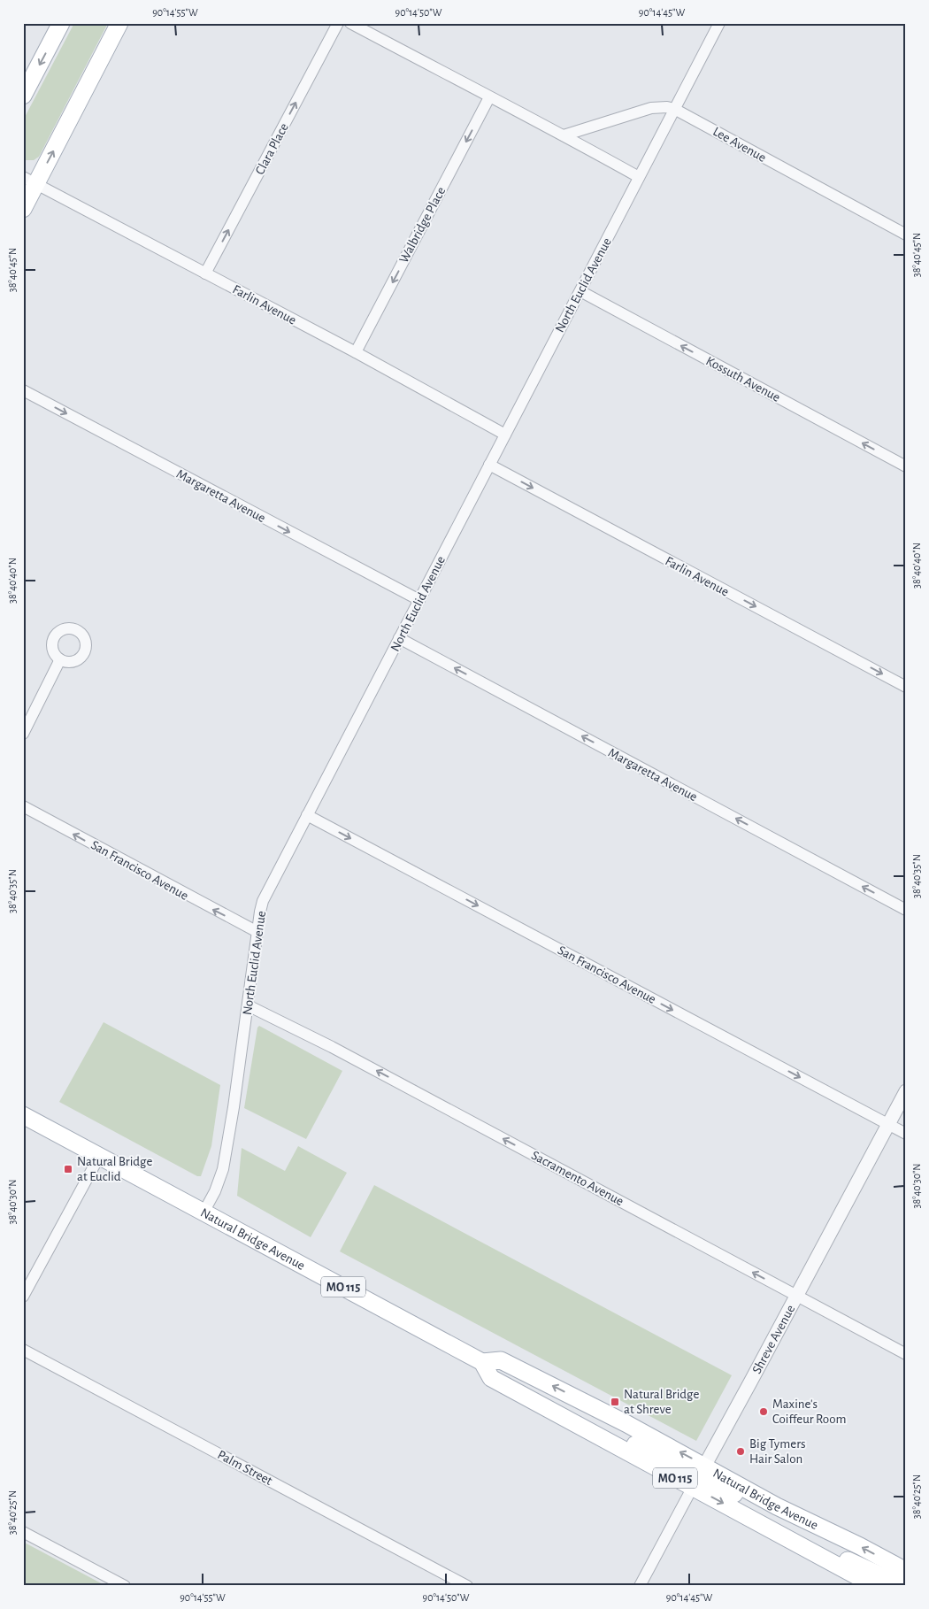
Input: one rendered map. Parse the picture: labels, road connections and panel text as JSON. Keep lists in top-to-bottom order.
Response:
{
  "streets": {
    "main road": ["Natural Bridge Avenue", "MO 115"],
    "street": [
      "Lee Avenue",
      "Clara Place",
      "Walbridge Place",
      "North Euclid Avenue",
      "Farlin Avenue",
      "Kossuth Avenue",
      "Margaretta Avenue",
      "San Francisco Avenue",
      "Sacramento Avenue",
      "Shreve Avenue",
      "Palm Street"
    ]
  },
  "crossings": [
    ["Lee Avenue", "North Euclid Avenue"],
    ["Clara Place", "Farlin Avenue"],
    ["Walbridge Place", "Farlin Avenue"],
    ["North Euclid Avenue", "Farlin Avenue"],
    ["North Euclid Avenue", "Kossuth Avenue"],
    ["North Euclid Avenue", "Margaretta Avenue"],
    ["North Euclid Avenue", "San Francisco Avenue"],
    ["North Euclid Avenue", "Sacramento Avenue"],
    ["North Euclid Avenue", "Natural Bridge Avenue"],
    ["San Francisco Avenue", "Shreve Avenue"],
    ["Sacramento Avenue", "Shreve Avenue"],
    ["Natural Bridge Avenue", "Shreve Avenue"]
  ],
  "one_way": [
    "Clara Place",
    "Walbridge Place",
    "Farlin Avenue",
    "Kossuth Avenue",
    "Sacramento Avenue"
  ],
  "places": {
    "transit": ["Natural Bridge at Euclid", "Natural Bridge at Shreve"],
    "other": ["Maxine's Coiffeur Room", "Big Tymers Hair Salon"]
  },
  "coordinates": [
    "90°14'55\"W",
    "90°14'50\"W",
    "90°14'45\"W",
    "38°40'45\"N",
    "38°40'40\"N",
    "38°40'35\"N",
    "38°40'30\"N",
    "38°40'25\"N"
  ]
}
